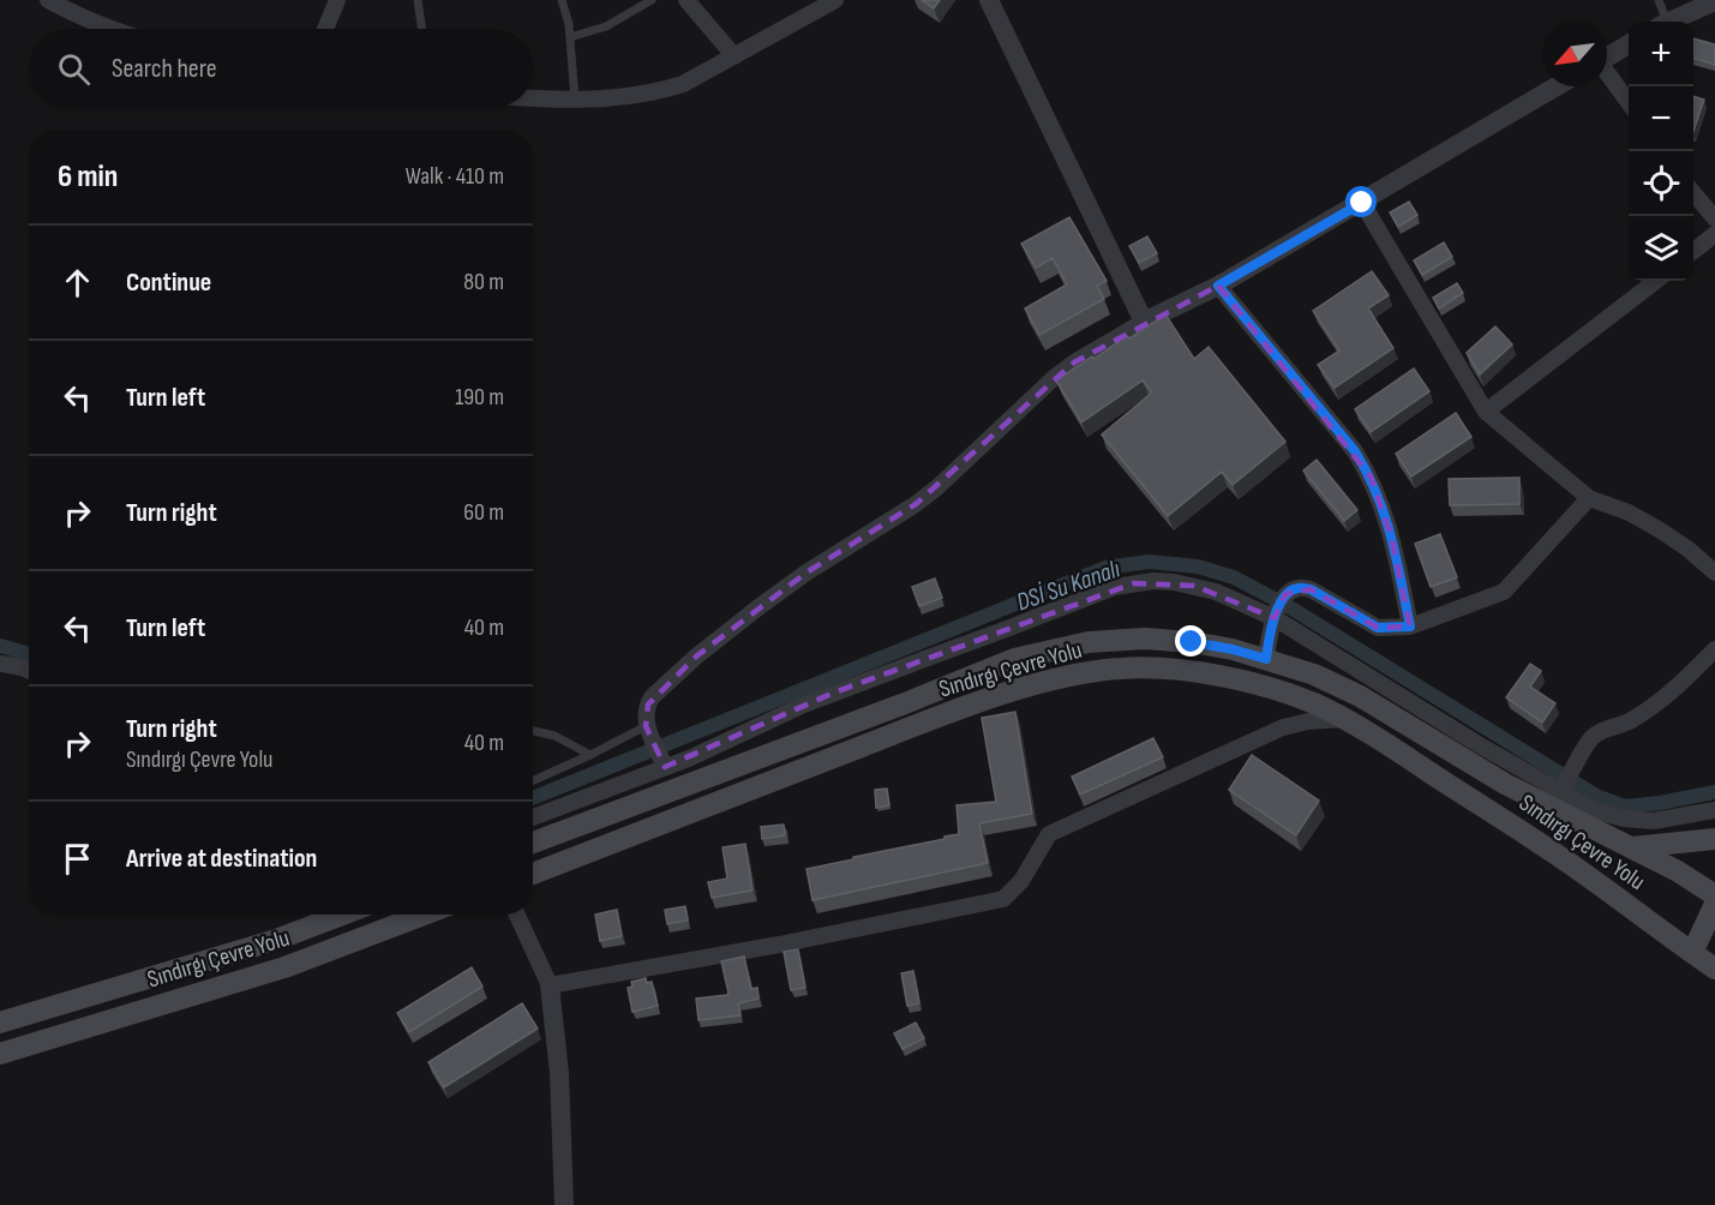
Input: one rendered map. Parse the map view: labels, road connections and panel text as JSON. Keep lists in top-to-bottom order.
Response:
{
  "streets": {
    "main road": ["Sındırgı Çevre Yolu"]
  },
  "water": ["DSİ Su Kanalı"],
  "north": "bottom left",
  "page": {
    "map_buttons": ["+", "−"],
    "search": "Search here",
    "heading": ["6 min", "Walk · 410 m"],
    "list": [
      ["Continue", "80 m"],
      ["Turn left", "190 m"],
      ["Turn right", "60 m"],
      ["Turn left", "40 m"],
      ["Turn right", "Sındırgı Çevre Yolu", "40 m"],
      "Arrive at destination"
    ]
  }
}
